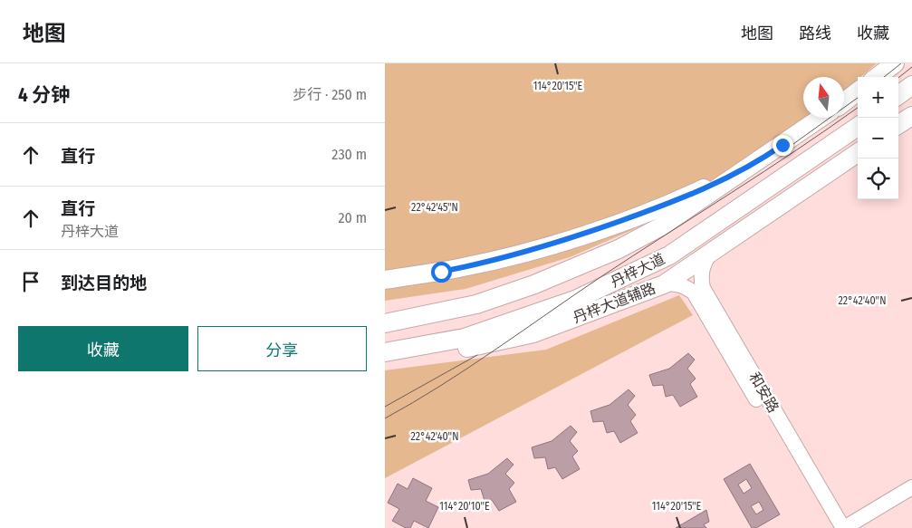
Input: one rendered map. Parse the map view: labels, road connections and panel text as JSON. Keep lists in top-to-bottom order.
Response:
{
  "streets": {
    "main road": ["丹梓大道", "丹梓大道辅路"],
    "street": ["和安路"]
  },
  "crossings": [
    ["丹梓大道辅路", "和安路"]
  ],
  "north": "top",
  "page": {
    "header": "地图",
    "nav": ["地图", "路线", "收藏"],
    "heading": ["4 分钟", "步行 · 250 m"],
    "map_buttons": ["+", "−"],
    "list": [
      ["直行", "230 m"],
      ["直行", "丹梓大道", "20 m"],
      "到达目的地"
    ],
    "buttons": ["收藏", "分享"]
  },
  "coordinates": [
    "114°20'15\"E",
    "22°42'45\"N",
    "22°42'40\"N",
    "114°20'10\"E"
  ]
}
